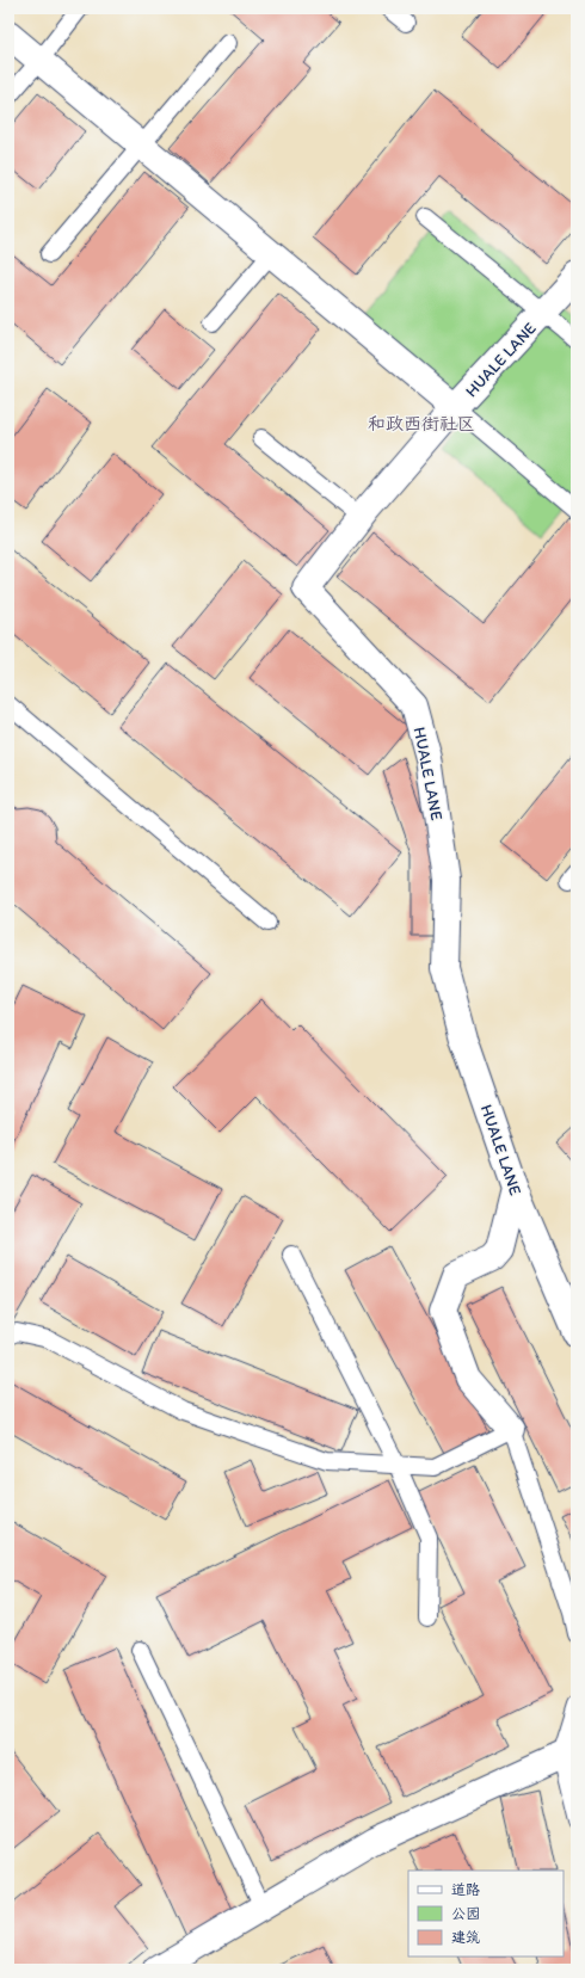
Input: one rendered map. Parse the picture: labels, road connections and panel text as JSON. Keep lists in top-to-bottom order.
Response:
{
  "streets": {
    "street": ["HUALE LANE"]
  },
  "districts": ["和政西街社区"],
  "legend": ["道路", "公园", "建筑"]
}
